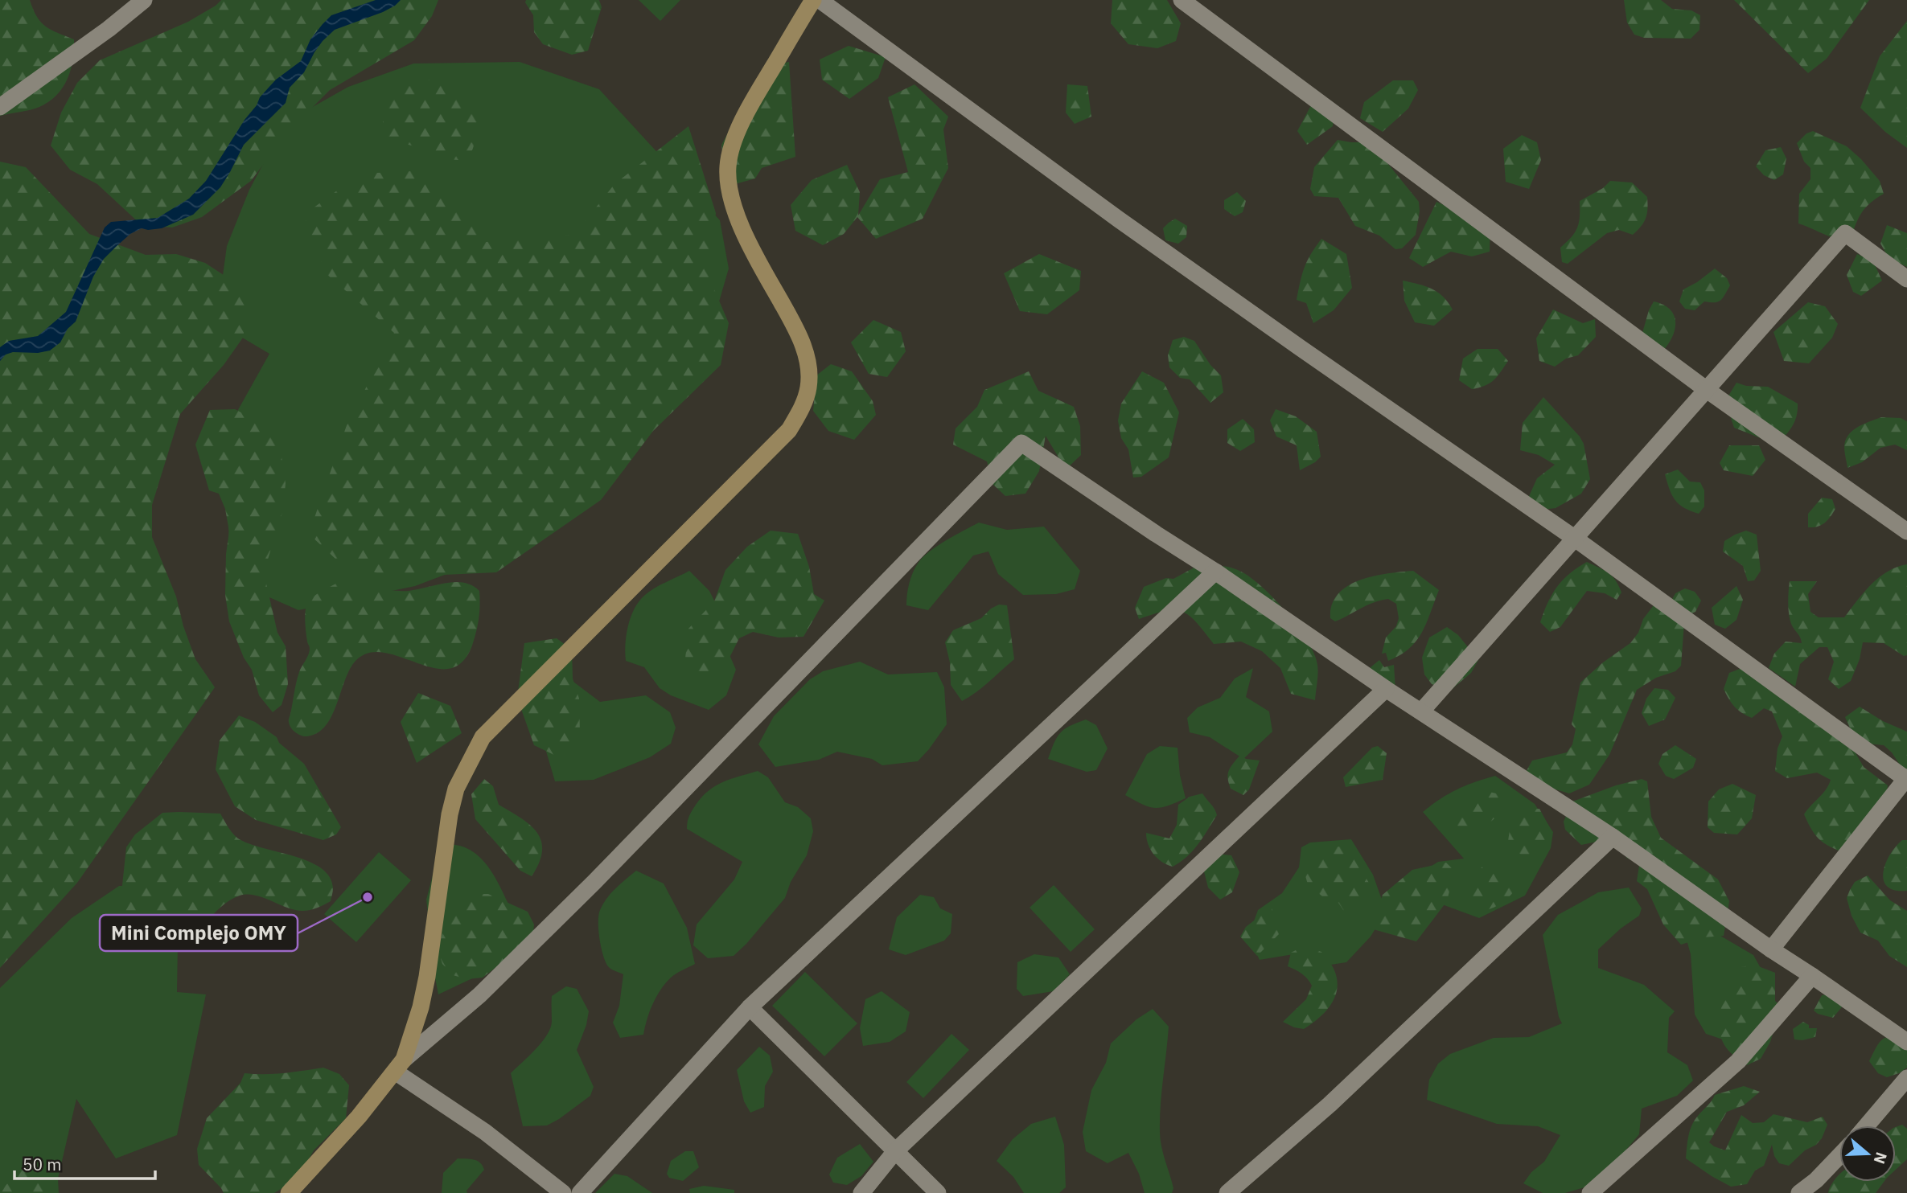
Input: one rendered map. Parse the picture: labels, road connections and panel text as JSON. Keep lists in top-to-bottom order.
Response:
{
  "places": ["Mini Complejo OMY"],
  "scale_bar": "50 m",
  "north": "right"
}
